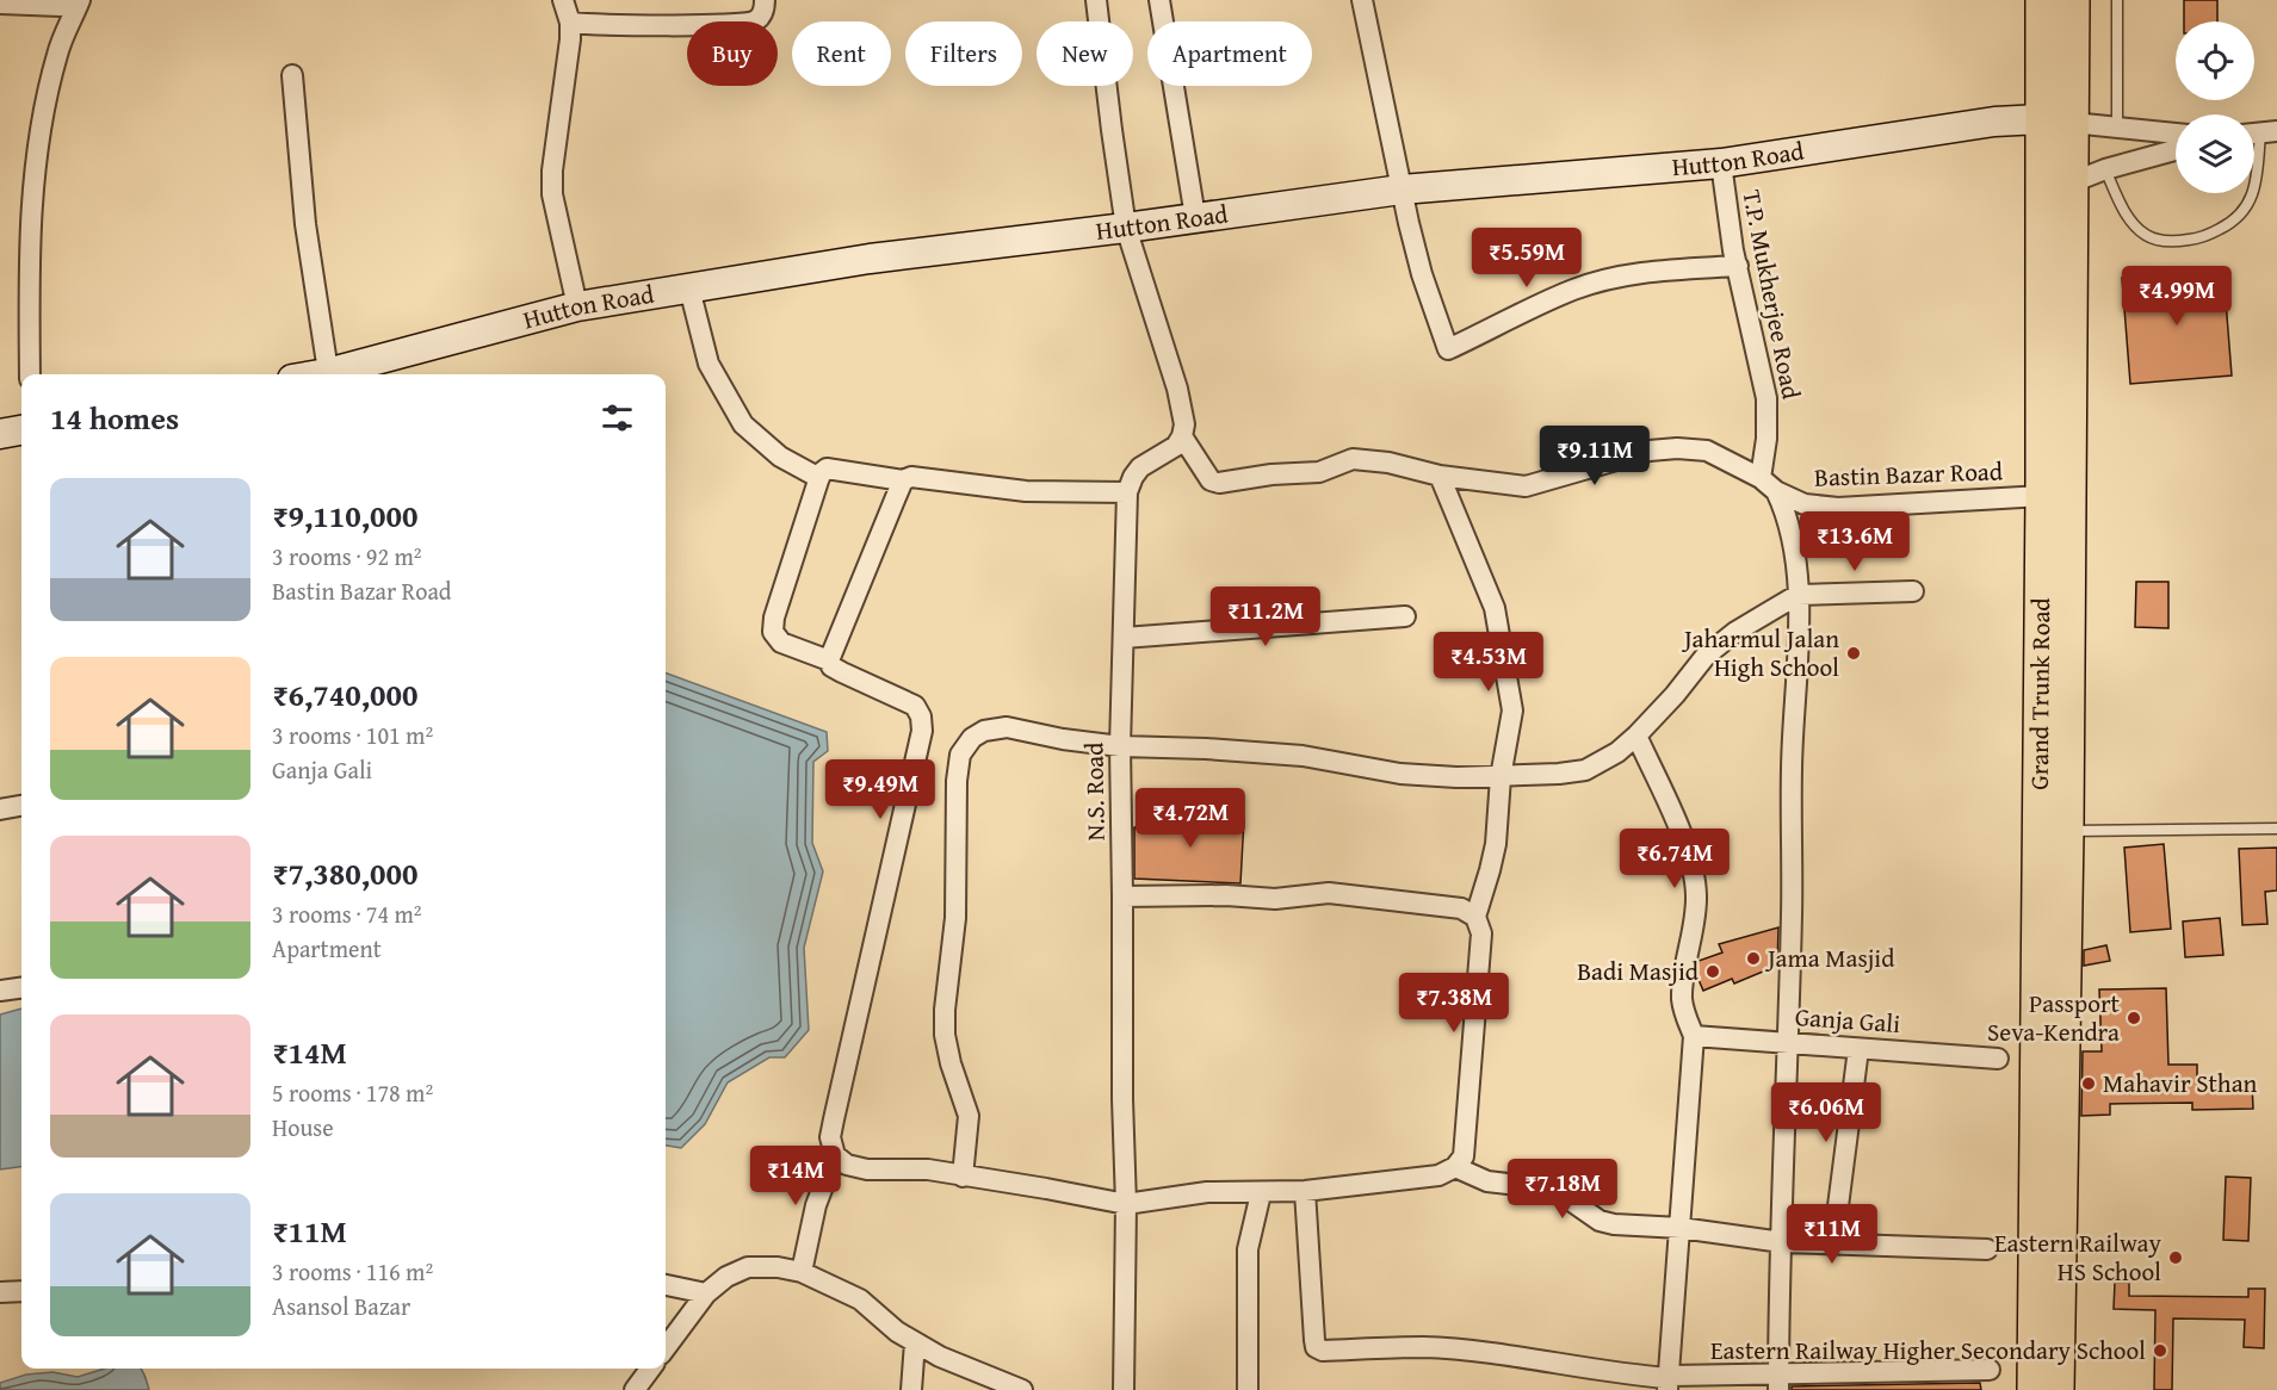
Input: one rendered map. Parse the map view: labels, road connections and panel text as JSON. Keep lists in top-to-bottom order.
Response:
{
  "streets": {
    "main road": ["Grand Trunk Road"],
    "street": [
      "Hutton Road",
      "T.P. Mukherjee Road",
      "Bastin Bazar Road",
      "N.S. Road",
      "Ganja Gali"
    ]
  },
  "crossings": [
    ["Hutton Road", "T.P. Mukherjee Road"],
    ["Hutton Road", "Grand Trunk Road"],
    ["T.P. Mukherjee Road", "Bastin Bazar Road"],
    ["Bastin Bazar Road", "Grand Trunk Road"]
  ],
  "places": [
    "Jaharmul Jalan High School",
    "Jama Masjid",
    "Badi Masjid",
    "Passport Seva-Kendra",
    "Mahavir Sthan",
    "Eastern Railway HS School",
    "Eastern Railway Higher Secondary School"
  ],
  "page": {
    "chip": [
      "Buy",
      "Rent",
      "Filters",
      "New",
      "Apartment"
    ],
    "price": [
      "₹5.59M",
      "₹4.99M",
      "₹9.11M",
      "₹13.6M",
      "₹11.2M",
      "₹4.53M",
      "₹9.49M",
      "₹4.72M",
      "₹6.74M",
      "₹7.38M",
      "₹6.06M",
      "₹14M",
      "₹7.18M",
      "₹11M"
    ],
    "heading": "14 homes",
    "list": [
      {
        "name": "₹9,110,000",
        "note": "3 rooms · 92 m² · Bastin Bazar Road"
      },
      {
        "name": "₹6,740,000",
        "note": "3 rooms · 101 m² · Ganja Gali"
      },
      {
        "name": "₹7,380,000",
        "note": "3 rooms · 74 m² · Apartment"
      },
      {
        "name": "₹14M",
        "note": "5 rooms · 178 m² · House"
      },
      {
        "name": "₹11M",
        "note": "3 rooms · 116 m² · Asansol Bazar"
      }
    ]
  }
}
